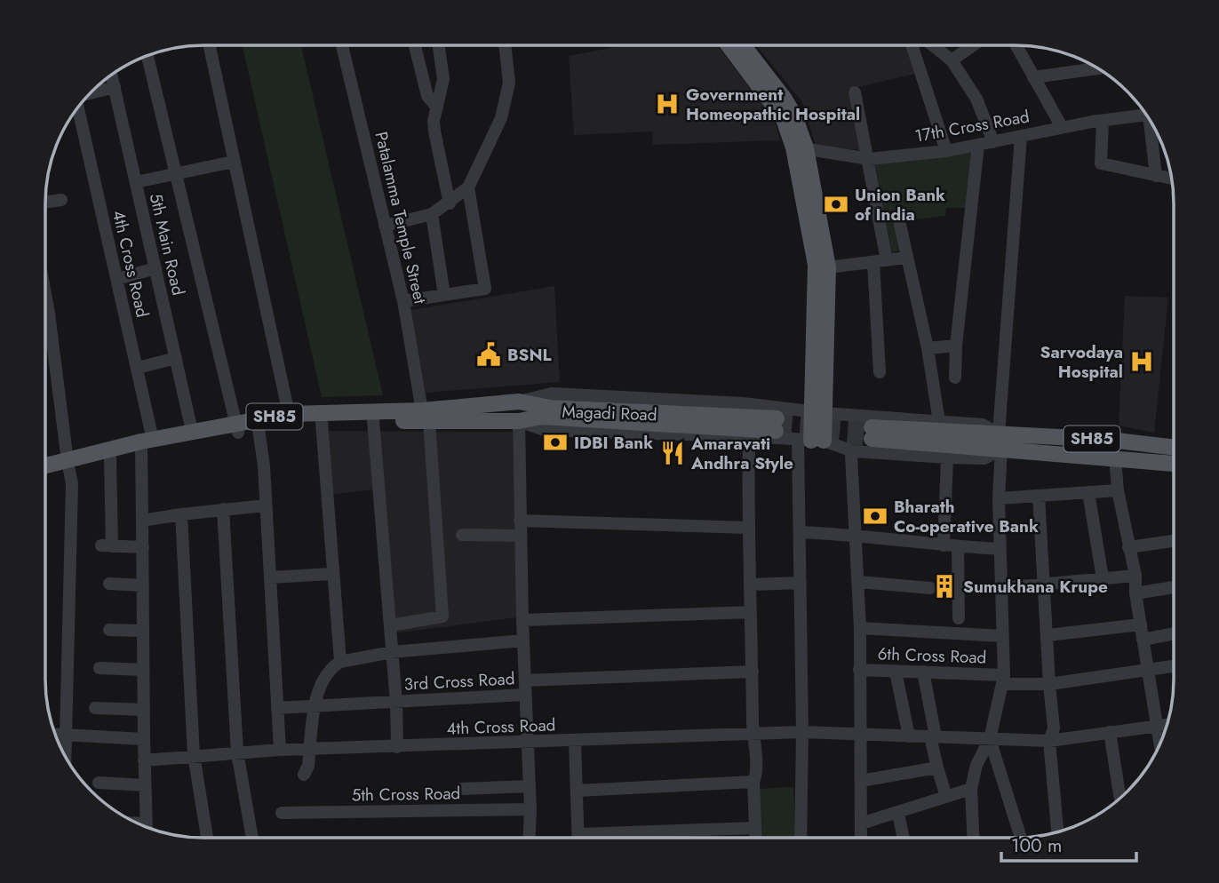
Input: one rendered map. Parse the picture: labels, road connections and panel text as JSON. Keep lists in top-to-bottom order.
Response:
{
  "streets": {
    "main road": ["Magadi Road", "SH85"],
    "street": [
      "17th Cross Road",
      "Patalamma Temple Street",
      "5th Main Road",
      "4th Cross Road",
      "6th Cross Road",
      "3rd Cross Road",
      "5th Cross Road"
    ]
  },
  "crossings": [
    ["Patalamma Temple Street", "Magadi Road"],
    ["5th Main Road", "Magadi Road"],
    ["4th Cross Road", "Magadi Road"],
    ["Magadi Road", "SH85"]
  ],
  "places": {
    "hospital": ["Government Homeopathic Hospital", "Sarvodaya Hospital"],
    "bank": ["Union Bank of India", "IDBI Bank", "Bharath Co-operative Bank"],
    "public building": ["BSNL"],
    "restaurant": ["Amaravati Andhra Style"],
    "building": ["Sumukhana Krupe"]
  },
  "scale_bar": "100 m"
}
